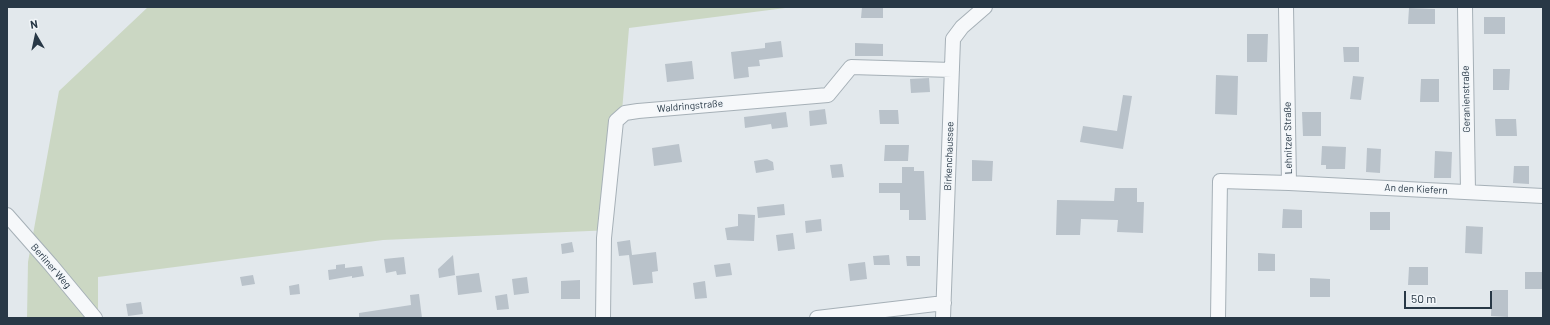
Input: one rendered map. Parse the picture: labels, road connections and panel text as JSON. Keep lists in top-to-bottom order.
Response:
{
  "streets": {
    "street": [
      "Geranienstraße",
      "Waldringstraße",
      "Lehnitzer Straße",
      "Birkenchaussee",
      "An den Kiefern",
      "Berliner Weg"
    ]
  },
  "crossings": [
    ["Geranienstraße", "An den Kiefern"],
    ["Waldringstraße", "Birkenchaussee"],
    ["Lehnitzer Straße", "An den Kiefern"]
  ],
  "scale_bar": "50 m",
  "north": "top"
}
